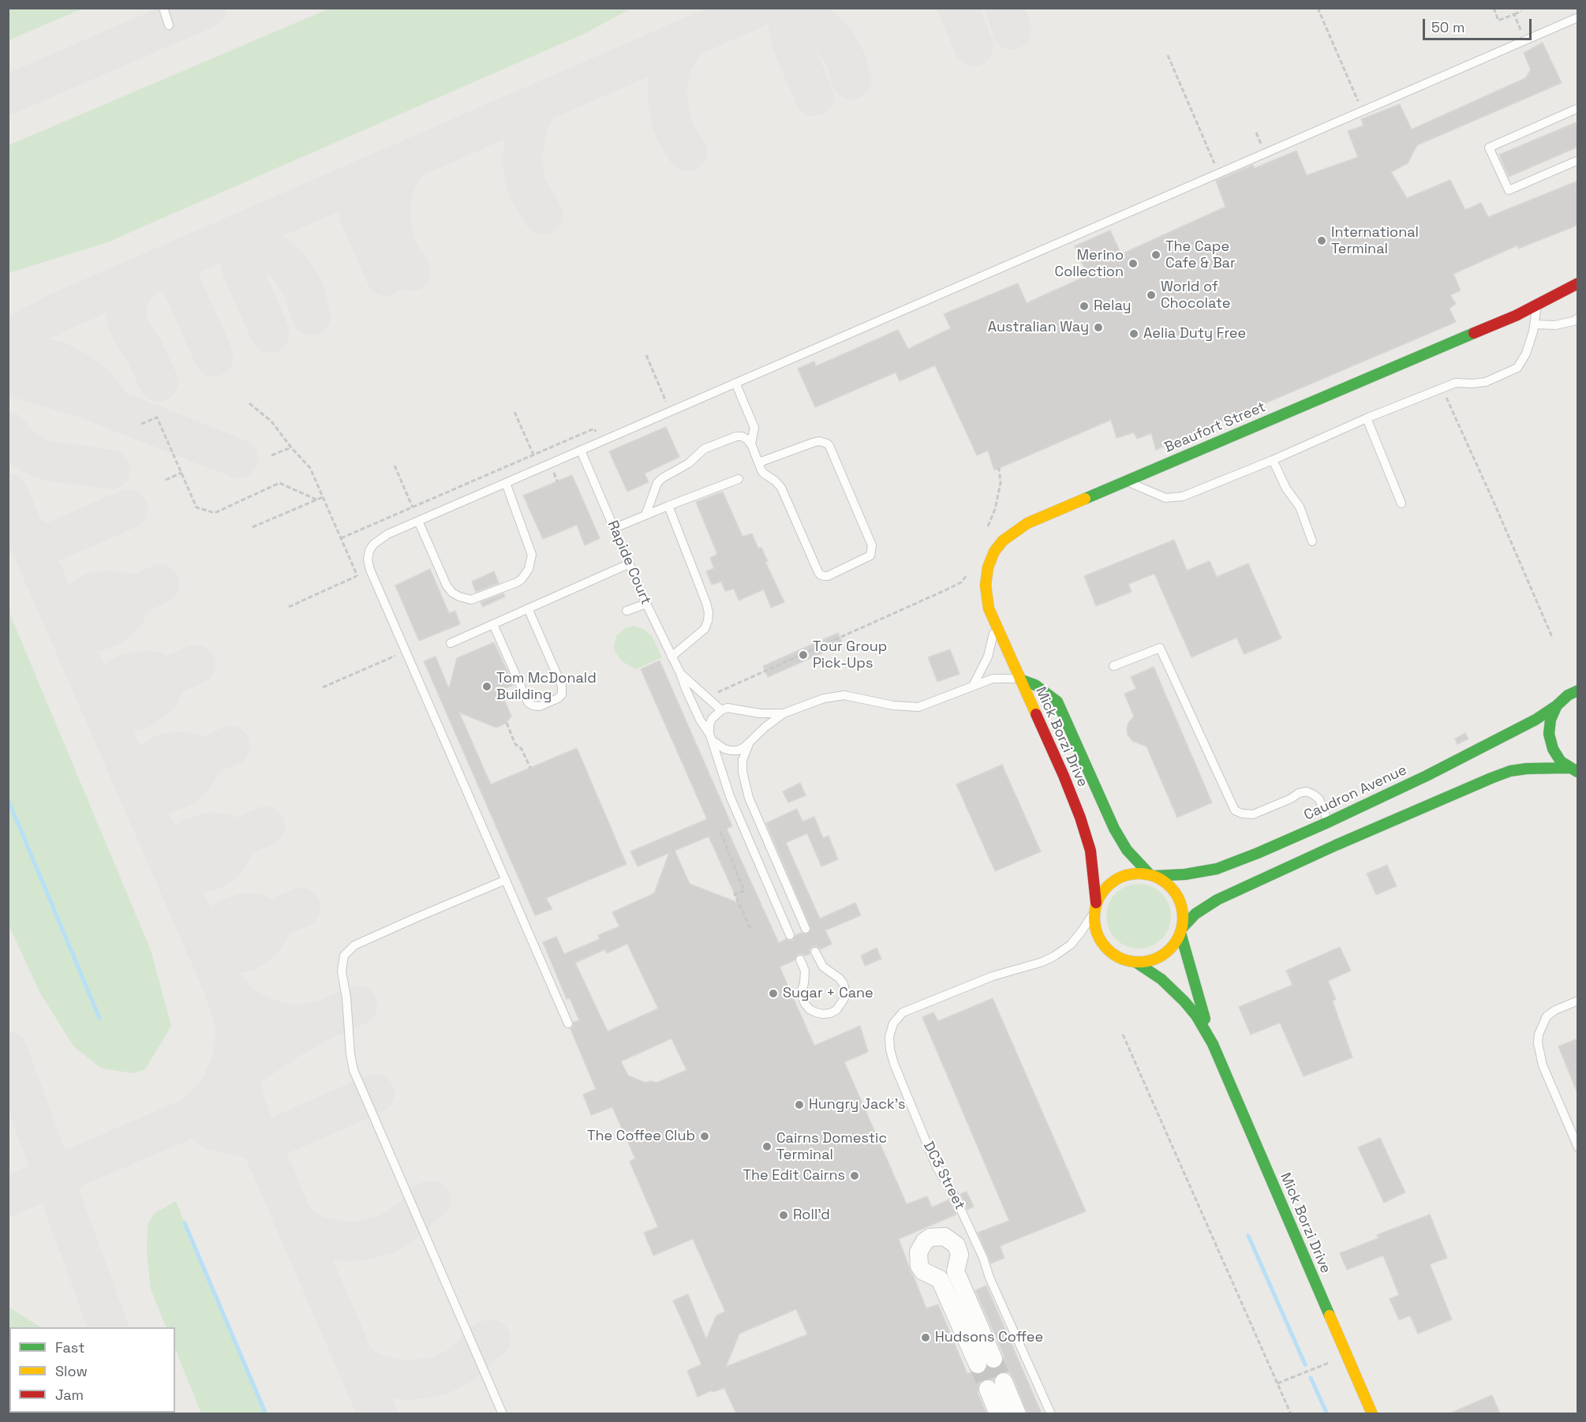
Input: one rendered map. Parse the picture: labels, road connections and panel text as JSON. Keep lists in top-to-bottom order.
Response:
{
  "streets": {
    "street": ["Beaufort Street", "Mick Borzi Drive", "Caudron Avenue"],
    "lane": ["Rapide Court", "DC3 Street"]
  },
  "crossings": [
    ["Beaufort Street", "Mick Borzi Drive"],
    ["Mick Borzi Drive", "Caudron Avenue"],
    ["Mick Borzi Drive", "DC3 Street"],
    ["Caudron Avenue", "DC3 Street"]
  ],
  "places": [
    "International Terminal",
    "The Cape Cafe & Bar",
    "Merino Collection",
    "World of Chocolate",
    "Relay",
    "Australian Way",
    "Aelia Duty Free",
    "Tour Group Pick-Ups",
    "Tom McDonald Building",
    "Sugar + Cane",
    "Hungry Jack's",
    "The Coffee Club",
    "Cairns Domestic Terminal",
    "The Edit Cairns",
    "Roll'd",
    "Hudsons Coffee"
  ],
  "legend": ["Fast", "Slow", "Jam"],
  "scale_bar": "50 m"
}
